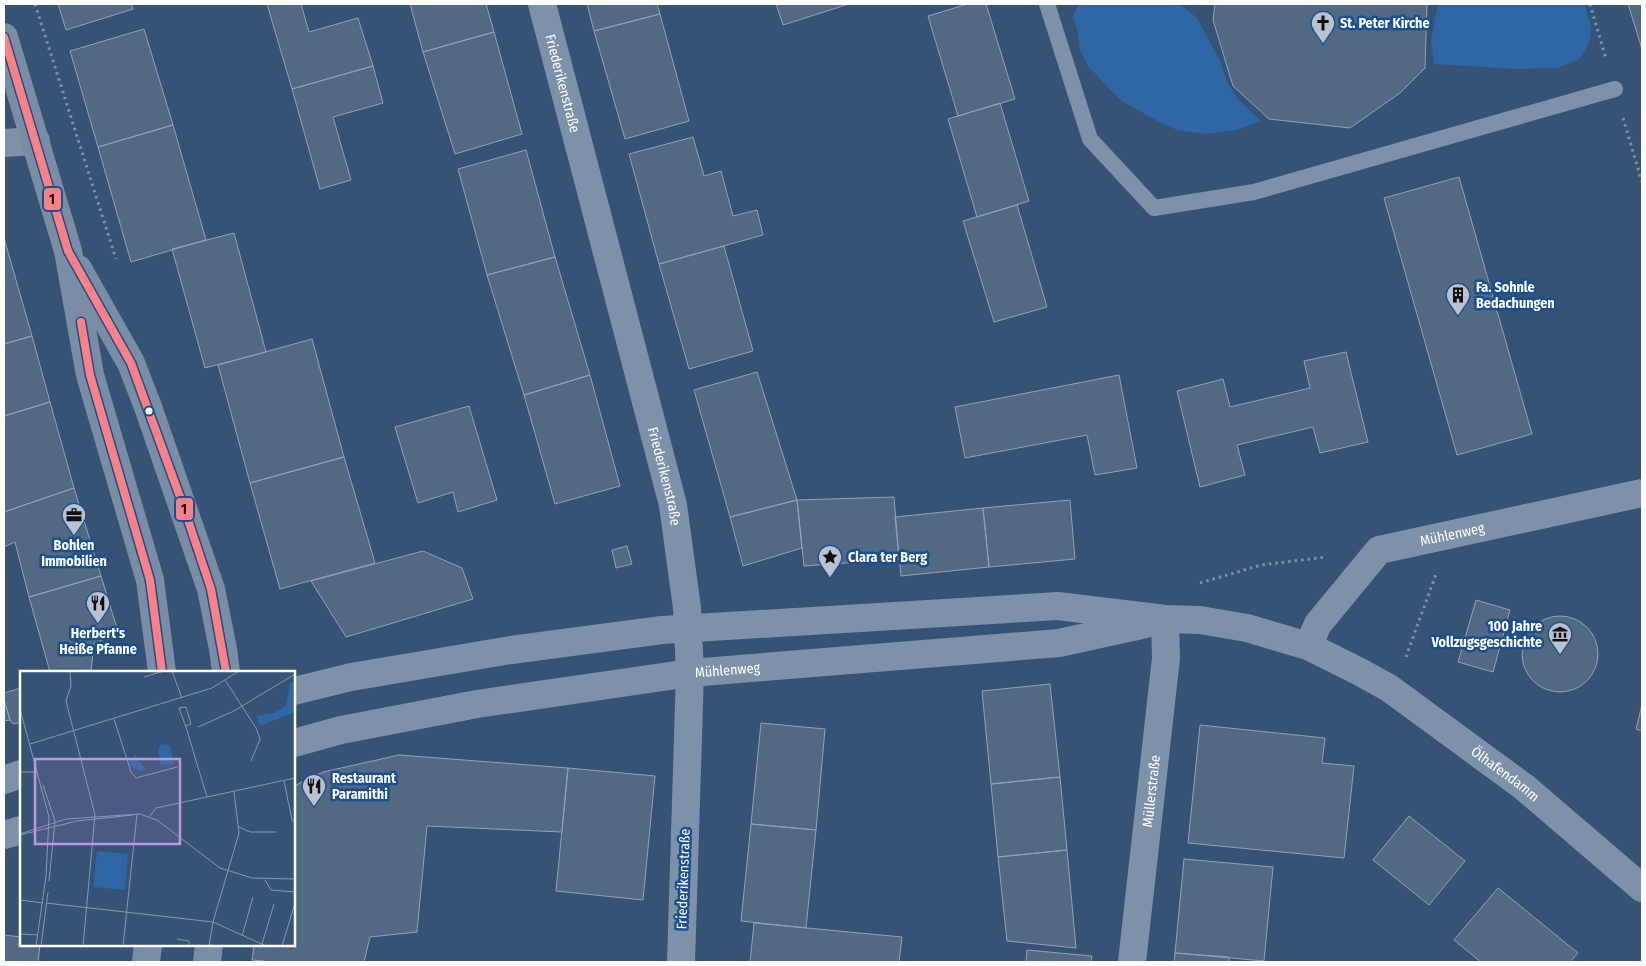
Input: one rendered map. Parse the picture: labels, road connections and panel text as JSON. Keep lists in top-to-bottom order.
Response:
{
  "streets": {
    "street": [
      "Friederikenstraße",
      "Mühlenweg",
      "Ölhafendamm",
      "Müllerstraße"
    ]
  },
  "crossings": [
    ["Friederikenstraße", "Mühlenweg"],
    ["Mühlenweg", "Ölhafendamm"],
    ["Mühlenweg", "Müllerstraße"]
  ],
  "places": {
    "church": ["St. Peter Kirche"],
    "building": ["Fa. Sohnle Bedachungen"],
    "office": ["Bohlen Immobilien"],
    "place": ["Clara ter Berg"],
    "restaurant": ["Herbert's Heiße Pfanne", "Restaurant Paramithi"],
    "museum": ["100 Jahre Vollzugsgeschichte"]
  },
  "lines": ["transit line 1"]
}
